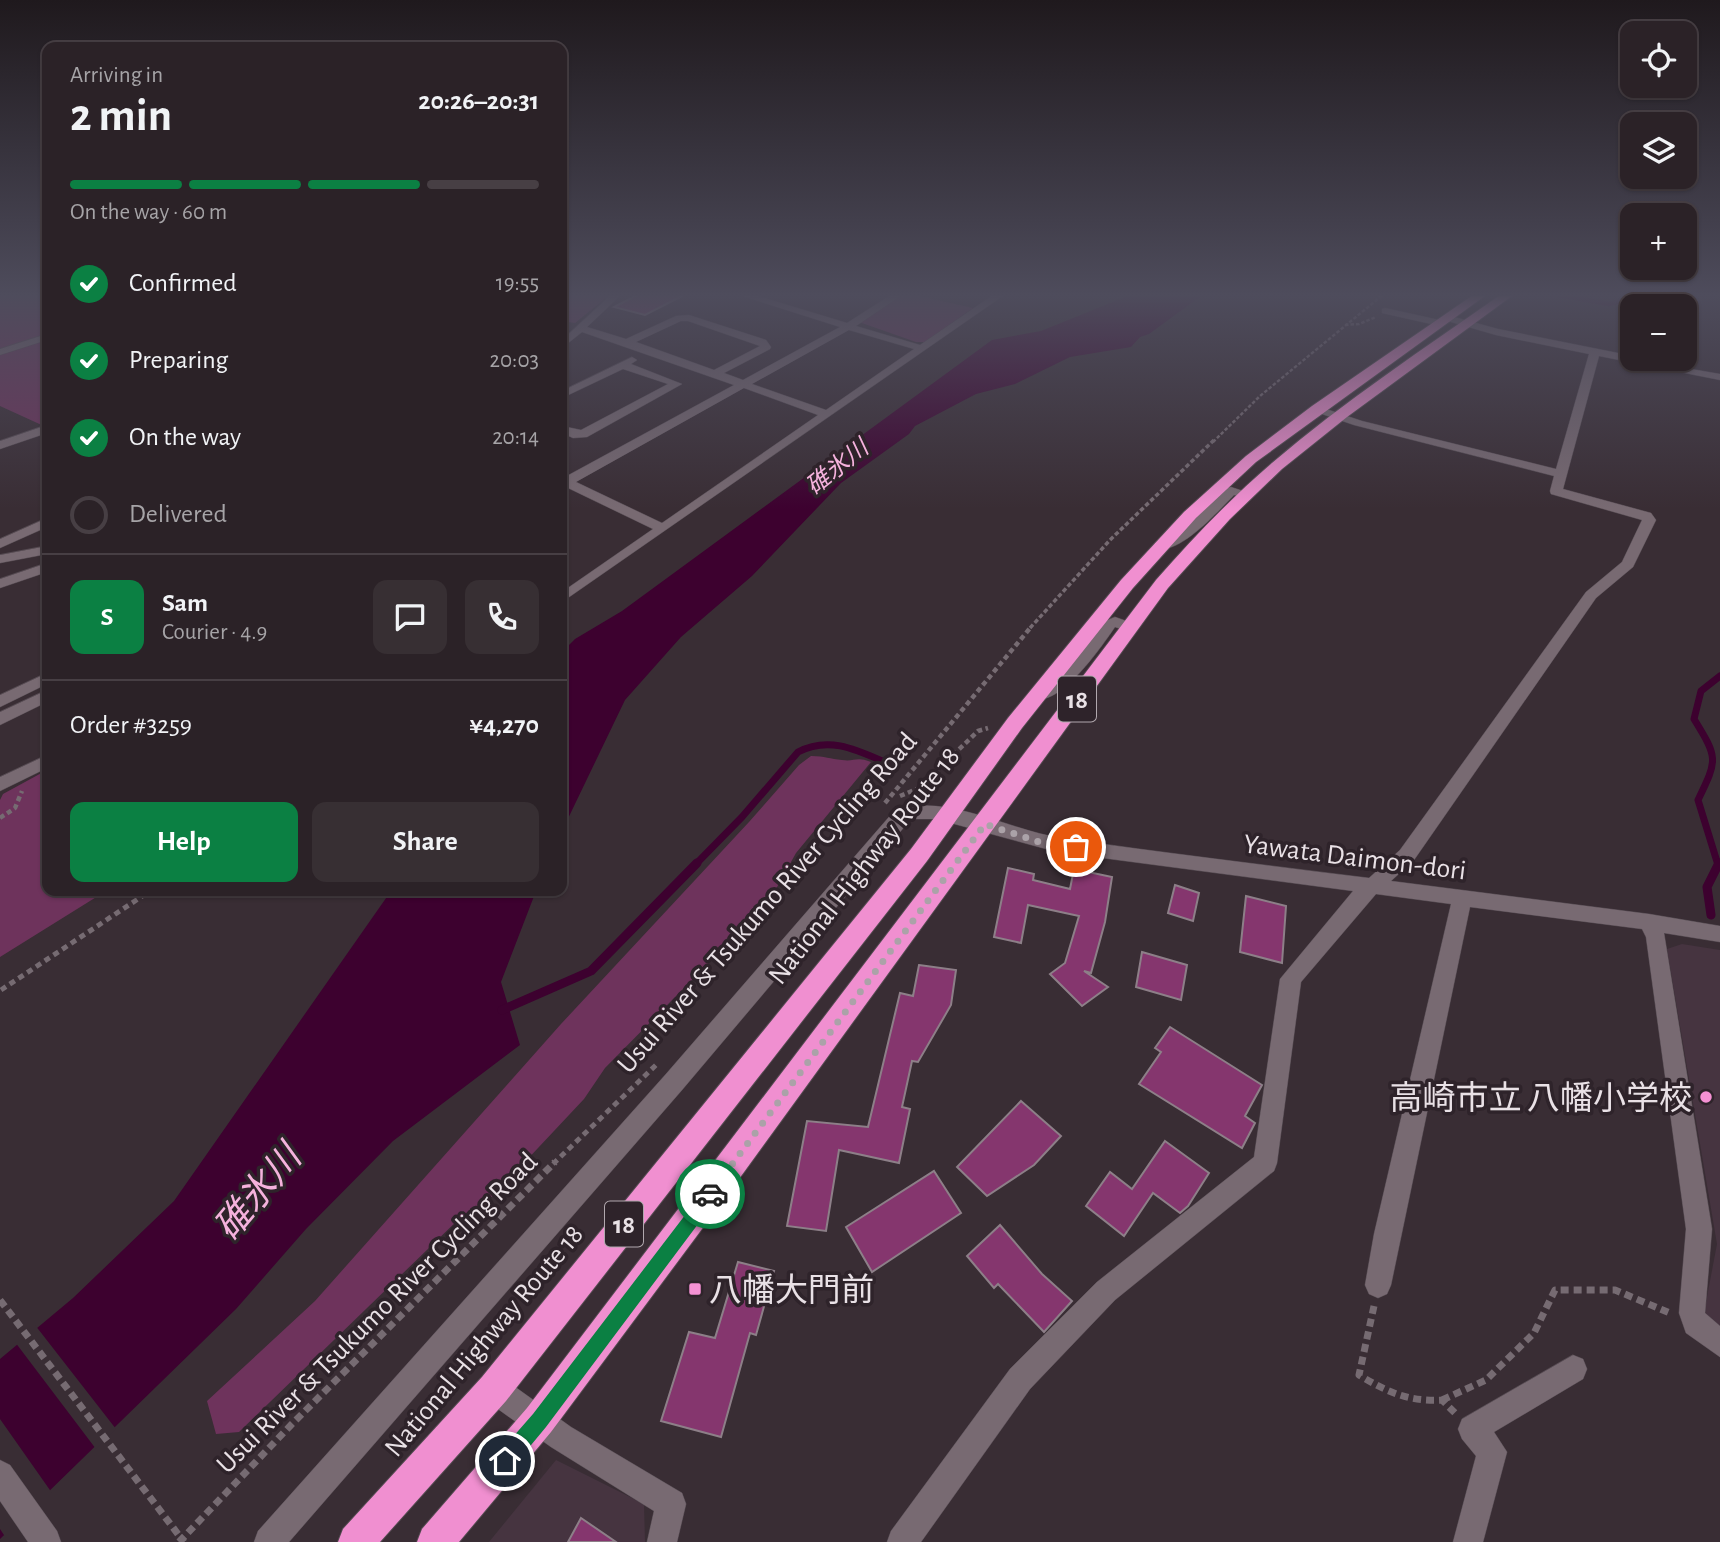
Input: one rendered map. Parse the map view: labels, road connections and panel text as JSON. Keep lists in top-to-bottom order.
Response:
{
  "streets": {
    "highway": ["18", "National Highway Route 18"],
    "street": ["Yawata Daimon-dori"],
    "path": ["Usui River & Tsukumo River Cycling Road"]
  },
  "crossings": [
    ["18", "Yawata Daimon-dori"],
    ["Yawata Daimon-dori", "National Highway Route 18"]
  ],
  "water": ["碓氷川"],
  "places": {
    "other": ["高崎市立 八幡小学校"],
    "transit": ["八幡大門前"]
  },
  "page": {
    "map_buttons": ["+", "−"],
    "heading": ["2 min", "Arriving in", "20:26–20:31"],
    "panel": [
      "Sam",
      "Courier · 4.9",
      "Order #3259",
      "¥4,270"
    ],
    "bar": "On the way · 60 m",
    "list": [
      ["Confirmed", "19:55"],
      ["Preparing", "20:03"],
      ["On the way", "20:14"],
      "Delivered"
    ],
    "round": "S",
    "buttons": ["Help", "Share"]
  }
}
